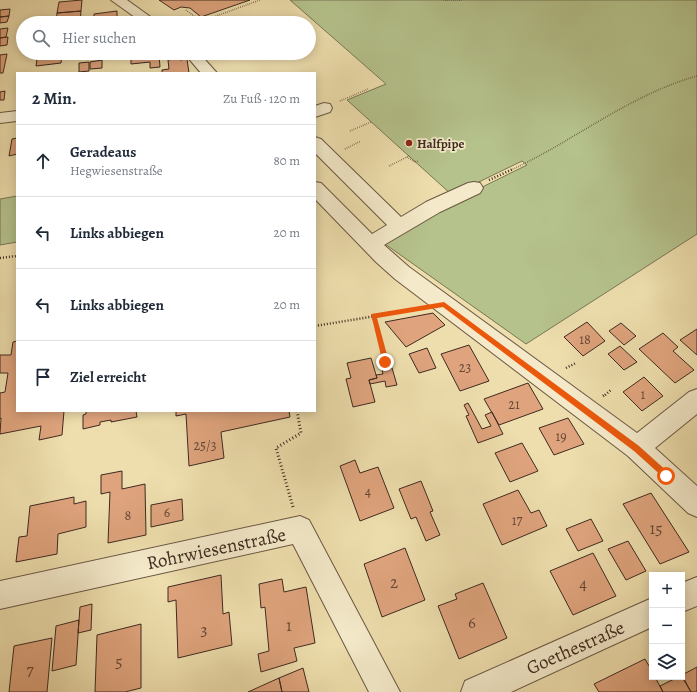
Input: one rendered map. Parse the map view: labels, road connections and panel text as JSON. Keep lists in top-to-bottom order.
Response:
{
  "streets": {
    "street": ["Rohrwiesenstraße", "Goethestraße"]
  },
  "places": ["Halfpipe"],
  "house_numbers": [
    "18",
    "23",
    "1",
    "21",
    "19",
    "25/3",
    "4",
    "6",
    "8",
    "17",
    "15",
    "2",
    "4",
    "6",
    "1",
    "3",
    "5",
    "7"
  ],
  "page": {
    "search": "Hier suchen",
    "heading": ["2 Min.", "Zu Fuß · 120 m"],
    "list": [
      ["Geradeaus", "Hegwiesenstraße", "80 m"],
      ["Links abbiegen", "20 m"],
      ["Links abbiegen", "20 m"],
      "Ziel erreicht"
    ],
    "map_buttons": ["+", "−"]
  }
}
